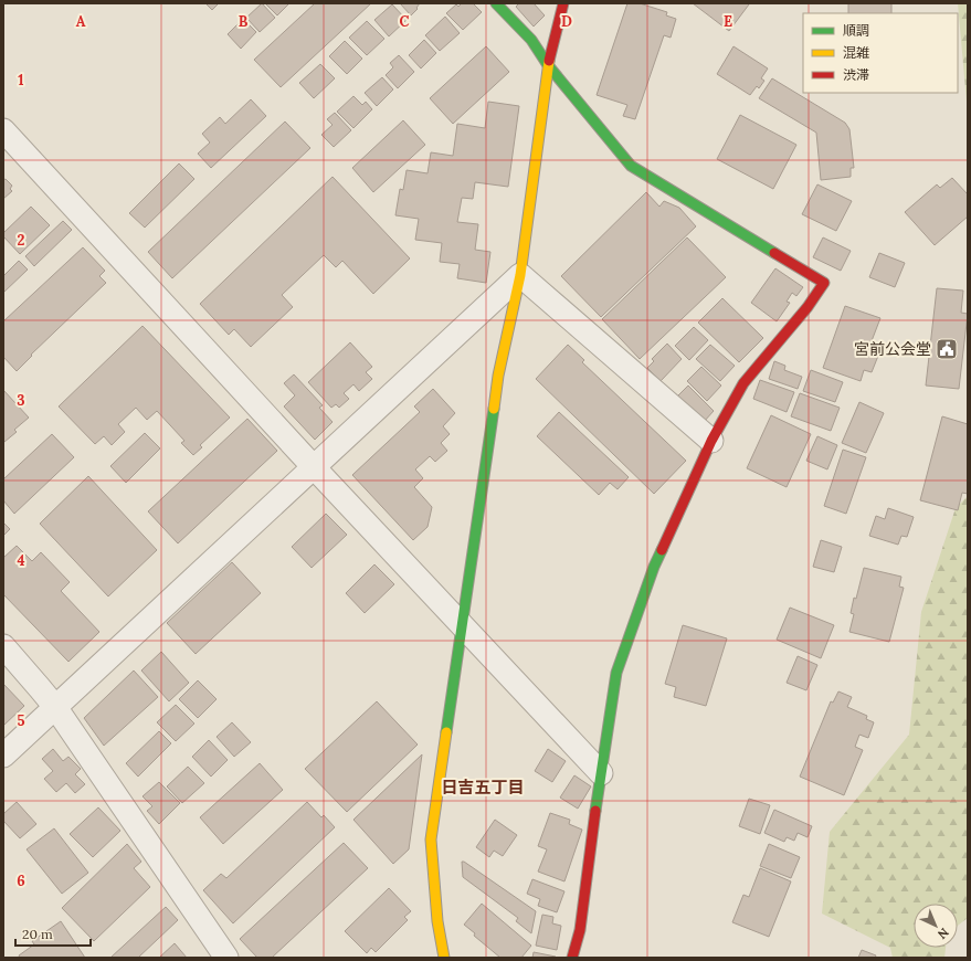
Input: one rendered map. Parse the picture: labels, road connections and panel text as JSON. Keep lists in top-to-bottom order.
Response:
{
  "districts": ["日吉五丁目"],
  "places": {
    "public building": ["宮前公会堂"]
  },
  "legend": ["順調", "混雑", "渋滞"],
  "scale_bar": "20 m",
  "north": "bottom right",
  "grid": {
    "columns": [
      "A",
      "B",
      "C",
      "D",
      "E"
    ],
    "rows": [
      "1",
      "2",
      "3",
      "4",
      "5",
      "6"
    ]
  }
}
